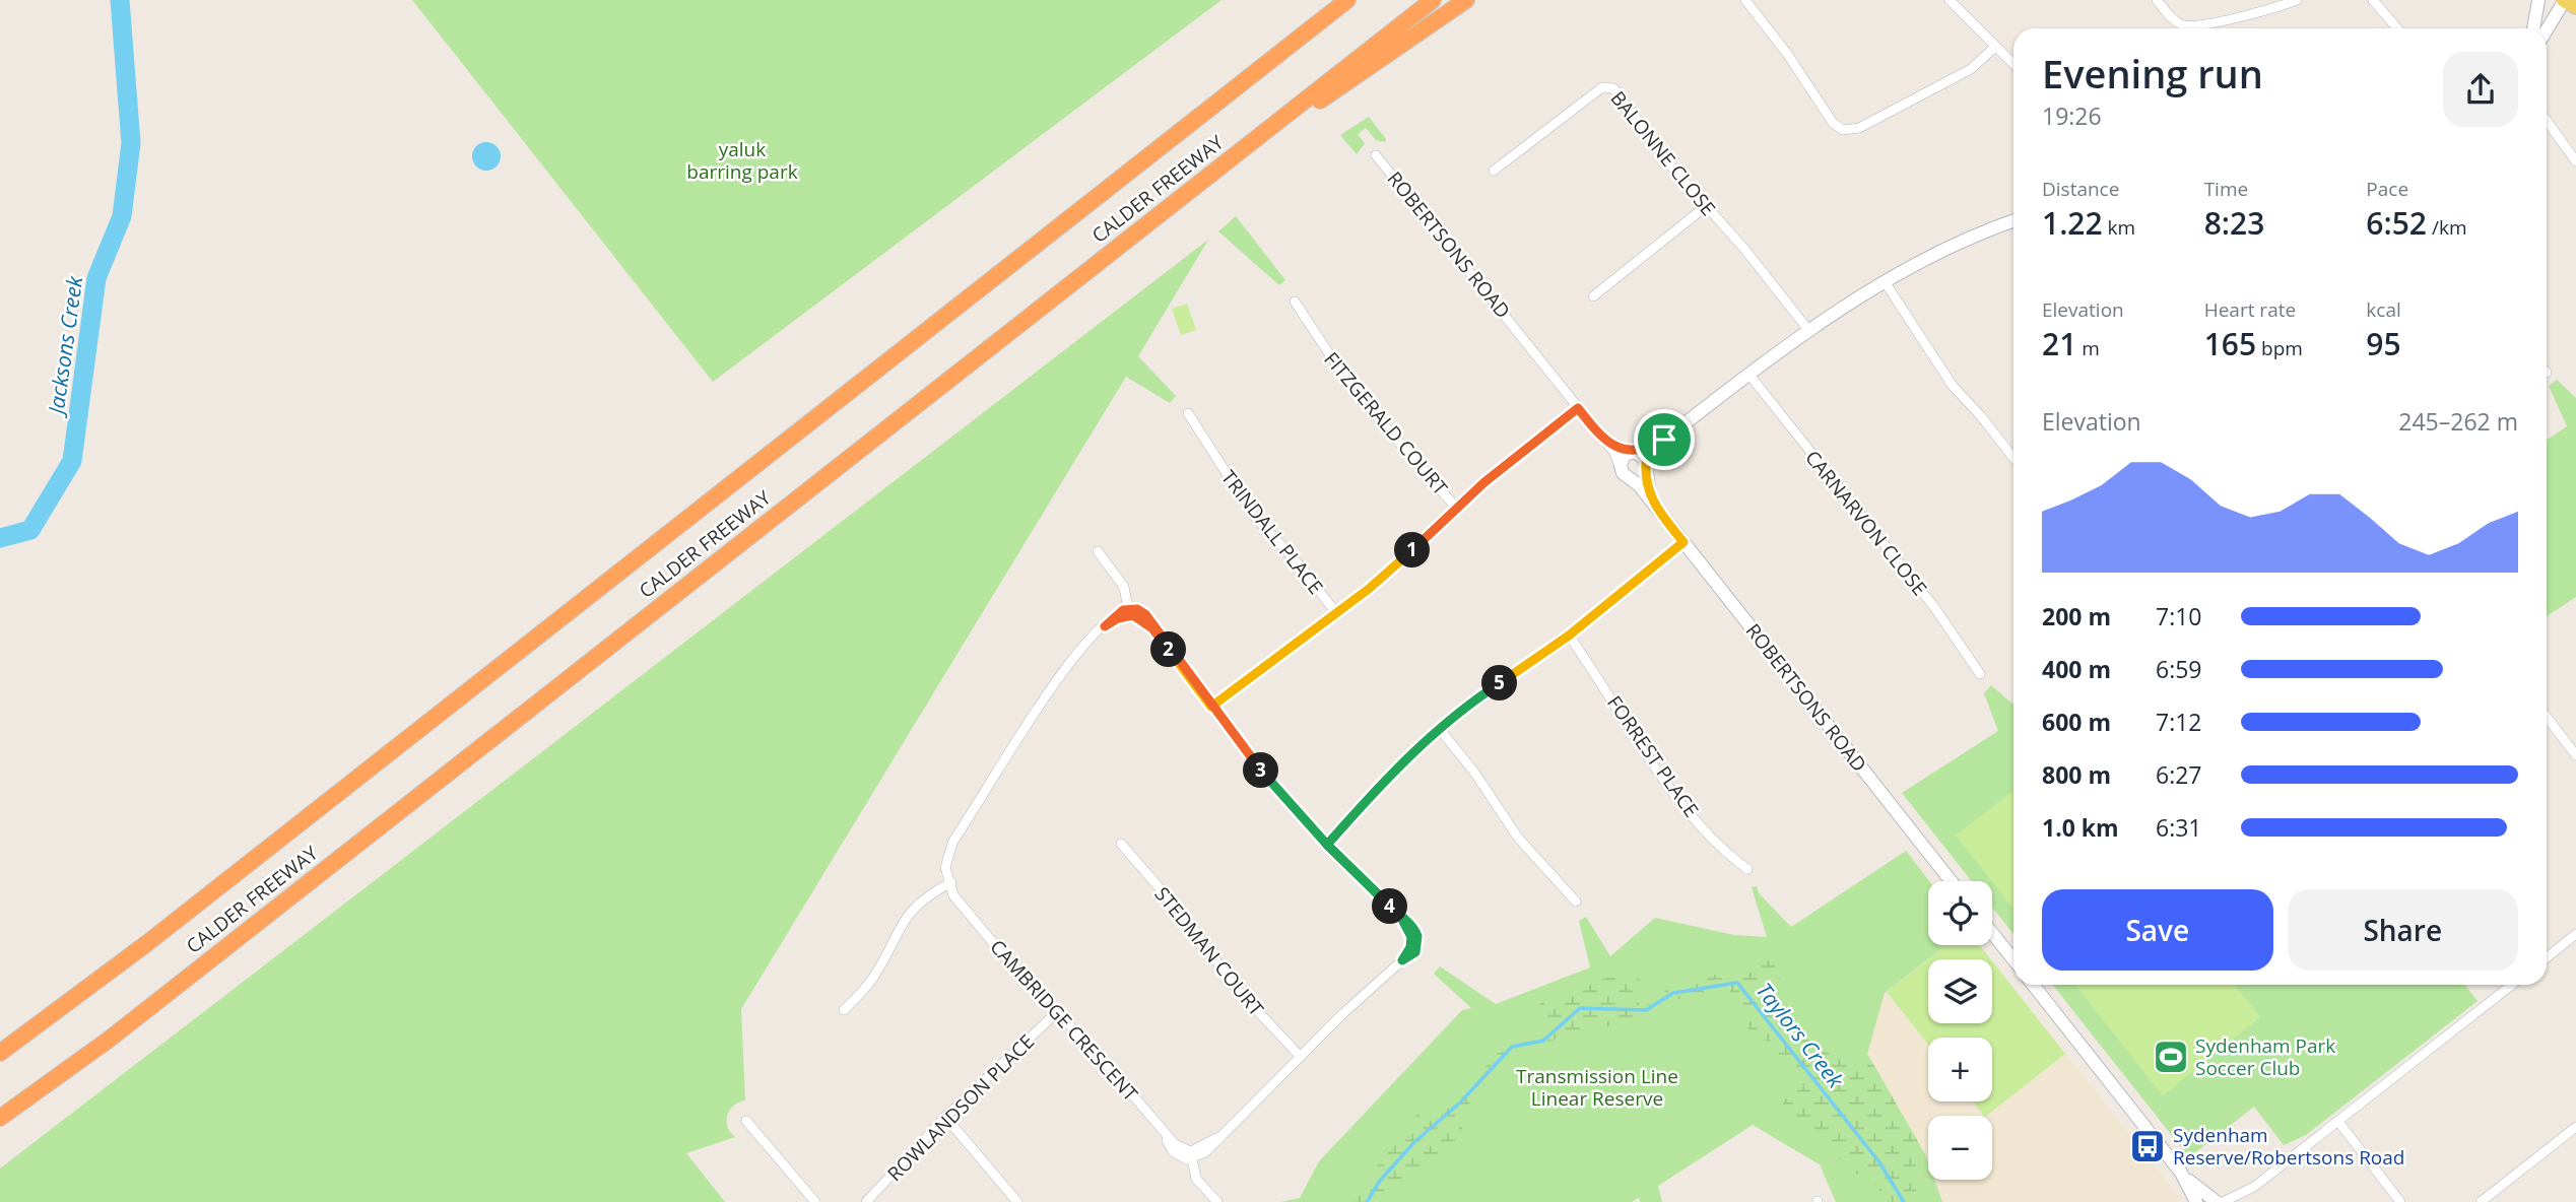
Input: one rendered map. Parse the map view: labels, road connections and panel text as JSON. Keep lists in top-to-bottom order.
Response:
{
  "streets": {
    "highway": ["CALDER FREEWAY"],
    "street": [
      "BALONNE CLOSE",
      "ROBERTSONS ROAD",
      "FITZGERALD COURT",
      "CARNARVON CLOSE",
      "TRINDALL PLACE",
      "FORREST PLACE",
      "STEDMAN COURT",
      "CAMBRIDGE CRESCENT",
      "ROWLANDSON PLACE"
    ]
  },
  "crossings": [
    ["CAMBRIDGE CRESCENT", "ROWLANDSON PLACE"]
  ],
  "water": ["Jacksons Creek", "Taylors Creek"],
  "parks": ["yaluk barring park", "Transmission Line Linear Reserve"],
  "places": {
    "sports": ["Sydenham Park Soccer Club"],
    "bus stop": ["Sydenham Reserve/Robertsons Road"]
  },
  "page": {
    "heading": ["Evening run", "19:26"],
    "stats": [
      ["Distance", "1.22 km"],
      ["Time", "8:23"],
      ["Pace", "6:52 /km"],
      ["Elevation", "21 m"],
      ["Heart rate", "165 bpm"],
      ["kcal", "95"]
    ],
    "chart": ["Elevation", "245–262 m"],
    "pins": [
      "1",
      "2",
      "5",
      "3",
      "4"
    ],
    "list": [
      {
        "name": "200 m",
        "note": "7:10"
      },
      {
        "name": "400 m",
        "note": "6:59"
      },
      {
        "name": "600 m",
        "note": "7:12"
      },
      {
        "name": "800 m",
        "note": "6:27"
      },
      {
        "name": "1.0 km",
        "note": "6:31"
      }
    ],
    "buttons": ["Save", "Share"],
    "map_buttons": ["+", "−"]
  }
}
